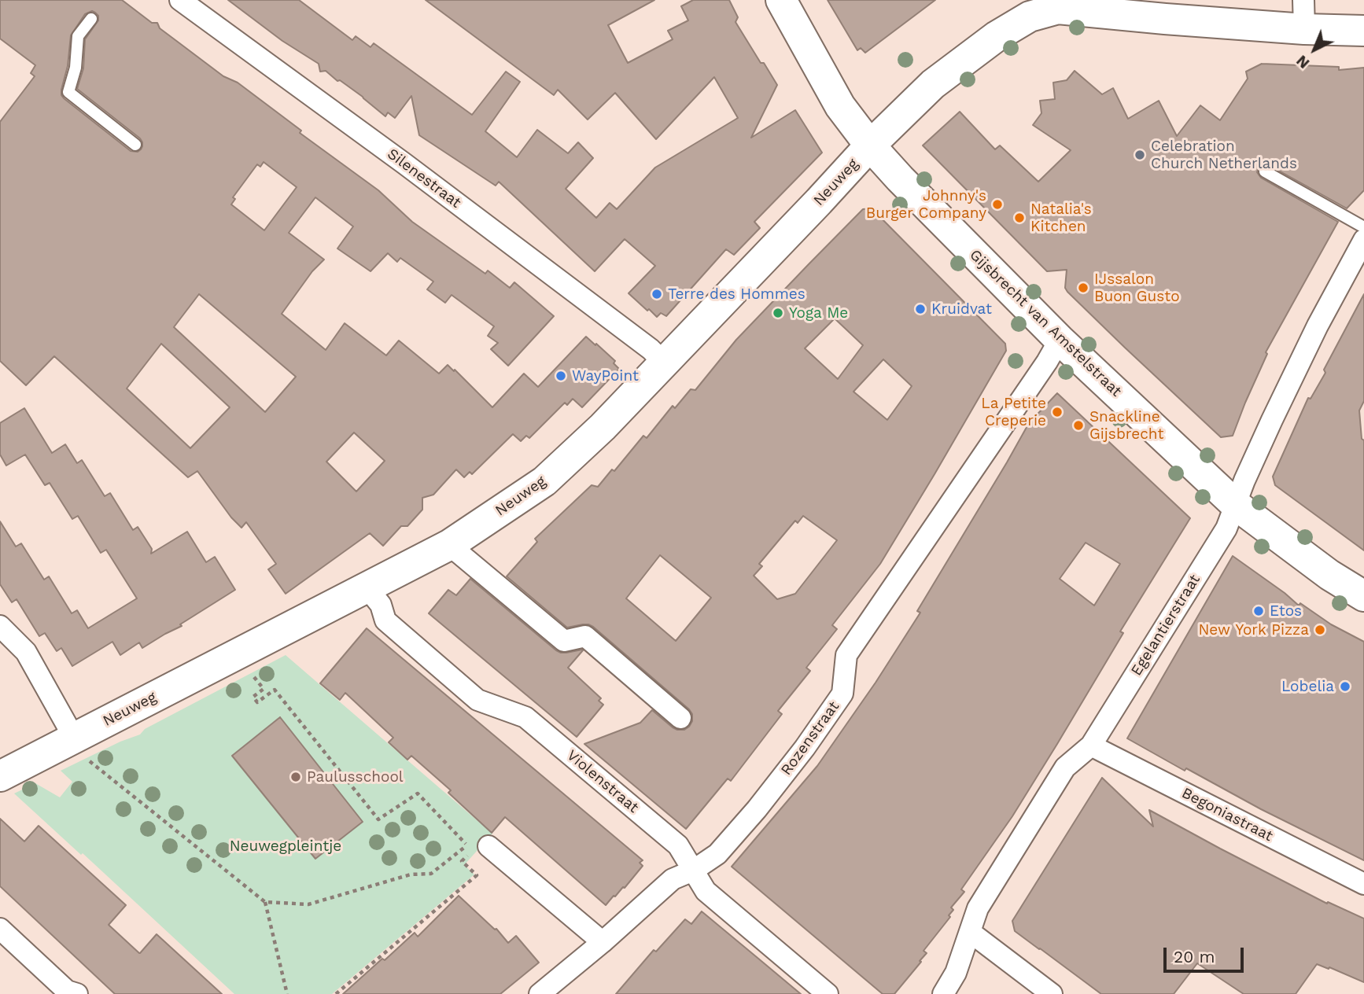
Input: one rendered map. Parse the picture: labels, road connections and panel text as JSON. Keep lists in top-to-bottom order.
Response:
{
  "streets": {
    "street": [
      "Silenestraat",
      "Neuweg",
      "Gijsbrecht van Amstelstraat",
      "Egelantierstraat",
      "Rozenstraat",
      "Violenstraat",
      "Begoniastraat"
    ]
  },
  "crossings": [
    ["Silenestraat", "Neuweg"],
    ["Neuweg", "Gijsbrecht van Amstelstraat"],
    ["Neuweg", "Violenstraat"],
    ["Gijsbrecht van Amstelstraat", "Egelantierstraat"],
    ["Gijsbrecht van Amstelstraat", "Rozenstraat"],
    ["Egelantierstraat", "Begoniastraat"],
    ["Rozenstraat", "Violenstraat"]
  ],
  "parks": ["Neuwegpleintje"],
  "places": [
    "Celebration Church Netherlands",
    "Johnny's Burger Company",
    "Natalia's Kitchen",
    "IJssalon Buon Gusto",
    "Terre des Hommes",
    "Kruidvat",
    "Yoga Me",
    "WayPoint",
    "La Petite Creperie",
    "Snackline Gijsbrecht",
    "Etos",
    "New York Pizza",
    "Lobelia",
    "Paulusschool"
  ],
  "scale_bar": "20 m",
  "north": "bottom left"
}
